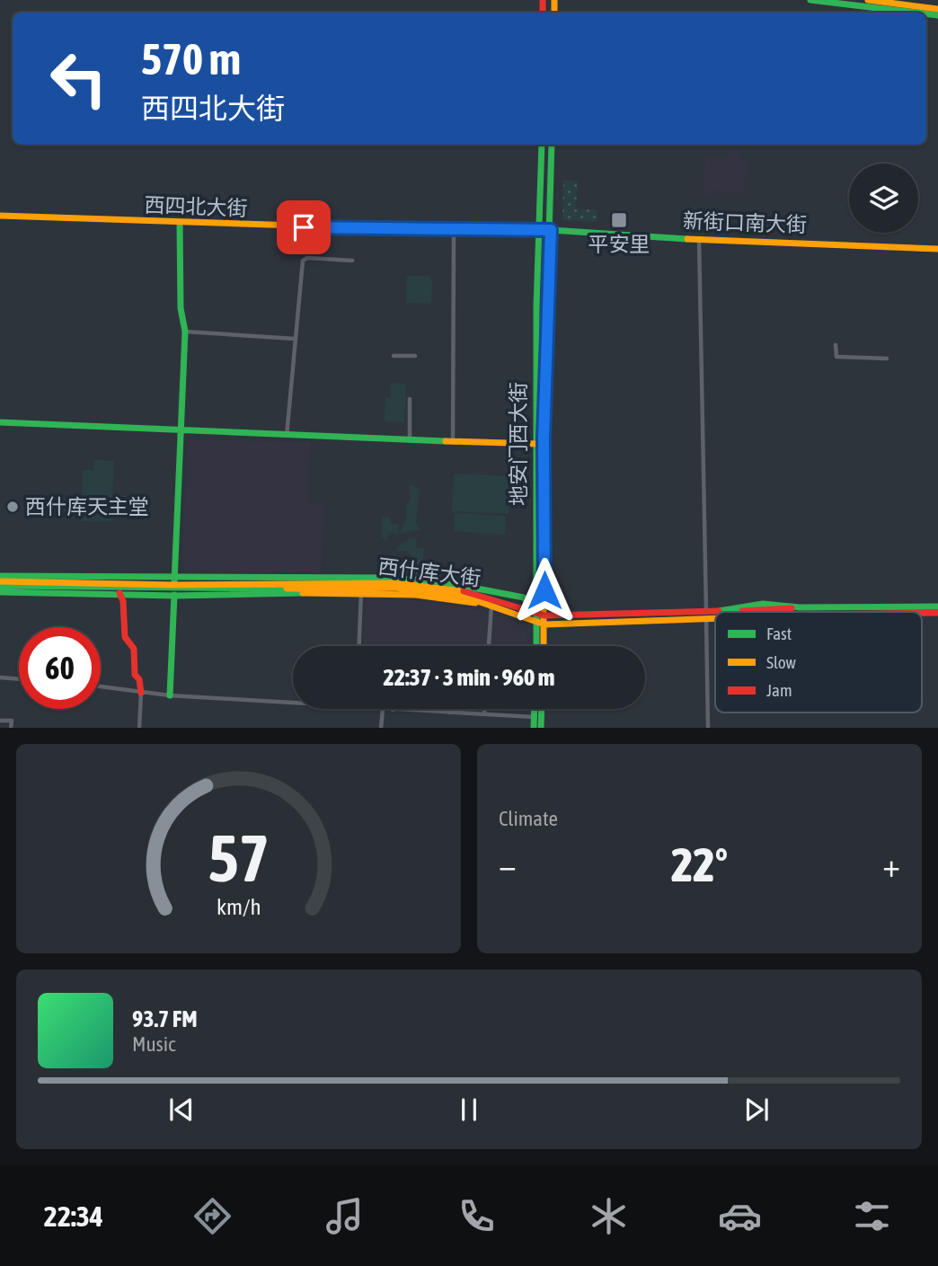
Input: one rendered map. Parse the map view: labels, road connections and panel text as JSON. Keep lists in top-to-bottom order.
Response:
{
  "streets": {
    "main road": [
      "西四北大街",
      "新街口南大街",
      "地安门西大街",
      "西什库大街"
    ]
  },
  "crossings": [
    ["西四北大街", "新街口南大街"],
    ["西四北大街", "地安门西大街"],
    ["新街口南大街", "地安门西大街"],
    ["地安门西大街", "西什库大街"]
  ],
  "places": {
    "transit": ["平安里"],
    "other": ["西什库天主堂"]
  },
  "legend": ["Fast", "Slow", "Jam"],
  "page": {
    "turn": ["570 m", "西四北大街"],
    "limit": "60",
    "trip": "22:37 · 3 min · 960 m",
    "tile": "Climate",
    "heat": ["−", "22°", "+"],
    "song": ["93.7 FM", "Music"],
    "tabs": "22:34",
    "gauge": ["57", "km/h"]
  }
}
